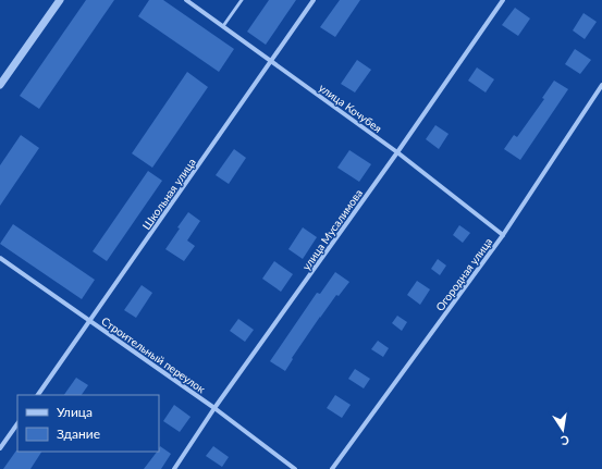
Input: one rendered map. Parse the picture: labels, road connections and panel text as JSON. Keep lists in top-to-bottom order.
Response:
{
  "streets": {
    "street": [
      "улица Кочубея",
      "Школьная улица",
      "улица Мусалимова",
      "Огородная улица",
      "Строительный переулок"
    ]
  },
  "crossings": [
    ["улица Кочубея", "Школьная улица"],
    ["улица Кочубея", "улица Мусалимова"],
    ["улица Кочубея", "Огородная улица"],
    ["Школьная улица", "Строительный переулок"],
    ["улица Мусалимова", "Строительный переулок"]
  ],
  "legend": ["Улица", "Здание"],
  "north": "bottom"
}
